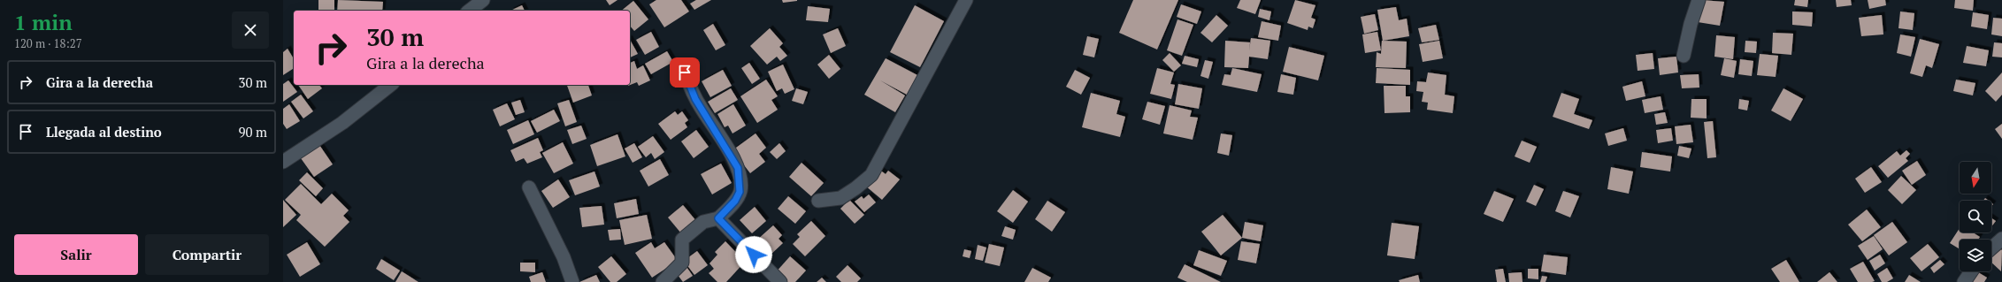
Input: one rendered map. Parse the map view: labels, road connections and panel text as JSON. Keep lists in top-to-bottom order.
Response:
{
  "north": "bottom",
  "page": {
    "heading": ["1 min", "120 m · 18:27"],
    "turn": ["30 m", "Gira a la derecha"],
    "list": [
      {
        "name": "Gira a la derecha",
        "value": "30 m"
      },
      {
        "name": "Llegada al destino",
        "value": "90 m"
      }
    ],
    "buttons": ["Salir", "Compartir"]
  }
}
